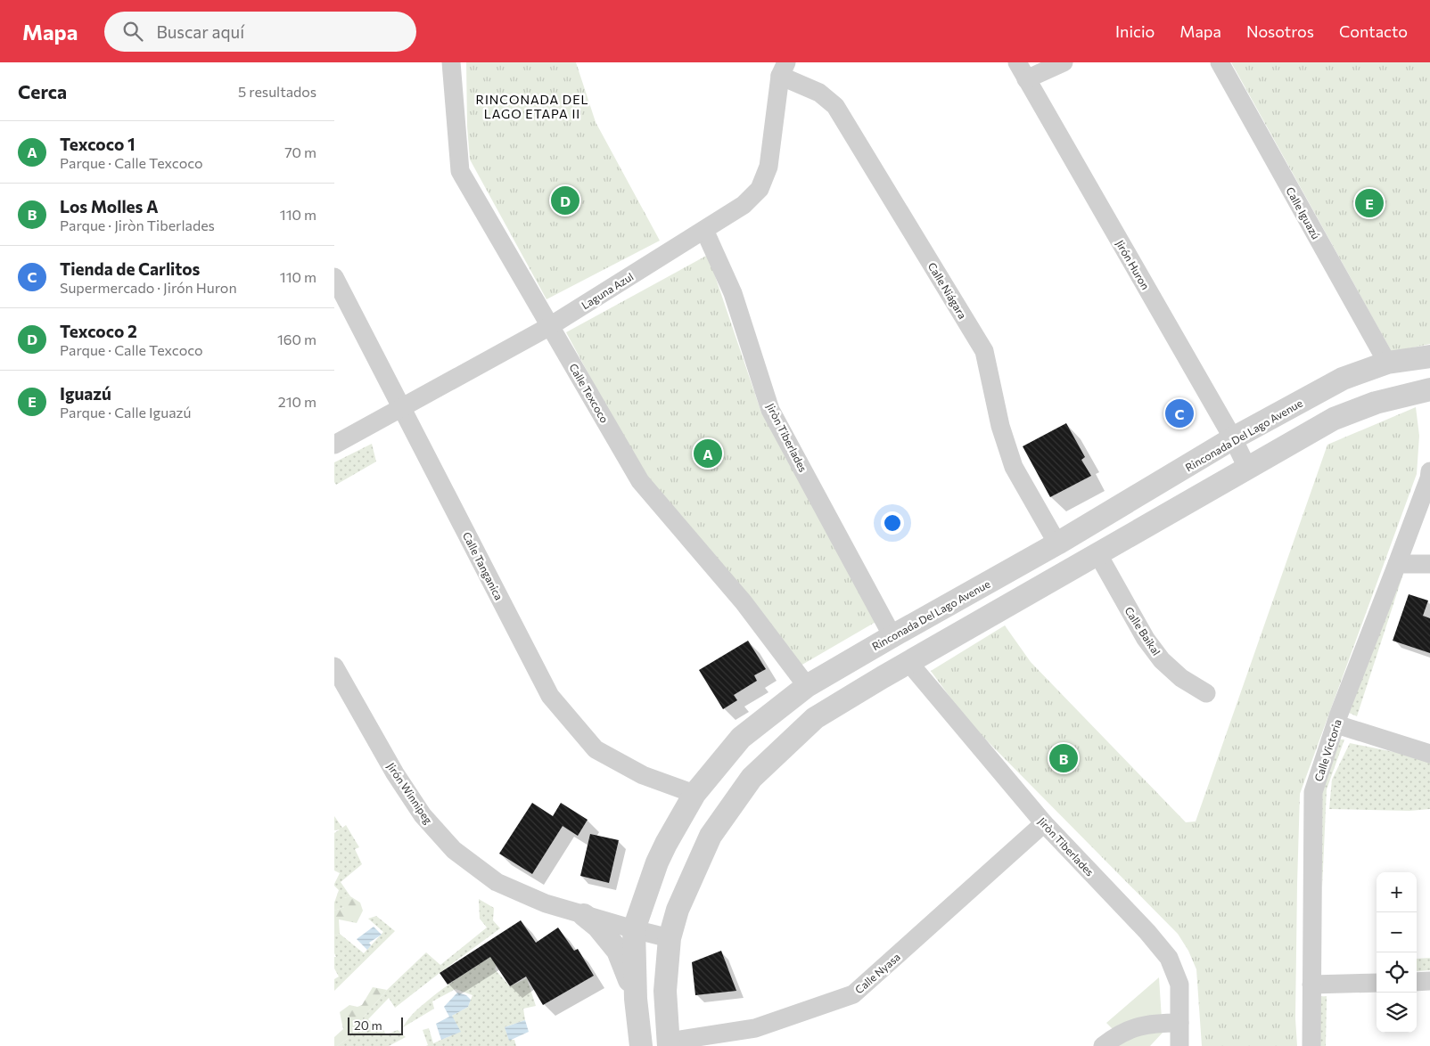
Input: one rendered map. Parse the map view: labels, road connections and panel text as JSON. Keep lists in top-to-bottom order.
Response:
{
  "streets": {
    "street": [
      "Calle Iguazú",
      "Jirón Huron",
      "Laguna Azul",
      "Calle Niágara",
      "Calle Texcoco",
      "Rinconada Del Lago Avenue",
      "Jiròn Tiberlades",
      "Calle Tanganica",
      "Calle Baikal",
      "Calle Victoria",
      "Jirón Winnipeg",
      "Calle Nyasa"
    ]
  },
  "crossings": [
    ["Calle Iguazú", "Rinconada Del Lago Avenue"],
    ["Jirón Huron", "Rinconada Del Lago Avenue"],
    ["Laguna Azul", "Calle Niágara"],
    ["Laguna Azul", "Calle Texcoco"],
    ["Laguna Azul", "Jiròn Tiberlades"],
    ["Laguna Azul", "Calle Tanganica"],
    ["Calle Niágara", "Rinconada Del Lago Avenue"],
    ["Calle Texcoco", "Rinconada Del Lago Avenue"],
    ["Rinconada Del Lago Avenue", "Jiròn Tiberlades"],
    ["Rinconada Del Lago Avenue", "Calle Tanganica"],
    ["Rinconada Del Lago Avenue", "Jirón Winnipeg"],
    ["Jiròn Tiberlades", "Calle Nyasa"]
  ],
  "districts": ["RINCONADA DEL LAGO ETAPA II"],
  "scale_bar": "20 m",
  "page": {
    "header": "Mapa",
    "search": "Buscar aquí",
    "nav": [
      "Inicio",
      "Mapa",
      "Nosotros",
      "Contacto"
    ],
    "heading": ["Cerca", "5 resultados"],
    "list": [
      {
        "mark": "A",
        "name": "Texcoco 1",
        "note": "Parque · Calle Texcoco",
        "value": "70 m"
      },
      {
        "mark": "B",
        "name": "Los Molles A",
        "note": "Parque · Jiròn Tiberlades",
        "value": "110 m"
      },
      {
        "mark": "C",
        "name": "Tienda de Carlitos",
        "note": "Supermercado · Jirón Huron",
        "value": "110 m"
      },
      {
        "mark": "D",
        "name": "Texcoco 2",
        "note": "Parque · Calle Texcoco",
        "value": "160 m"
      },
      {
        "mark": "E",
        "name": "Iguazú",
        "note": "Parque · Calle Iguazú",
        "value": "210 m"
      }
    ],
    "pins": [
      "D",
      "E",
      "C",
      "A",
      "B"
    ],
    "map_buttons": ["+", "−"],
    "scale": "20 m"
  }
}
